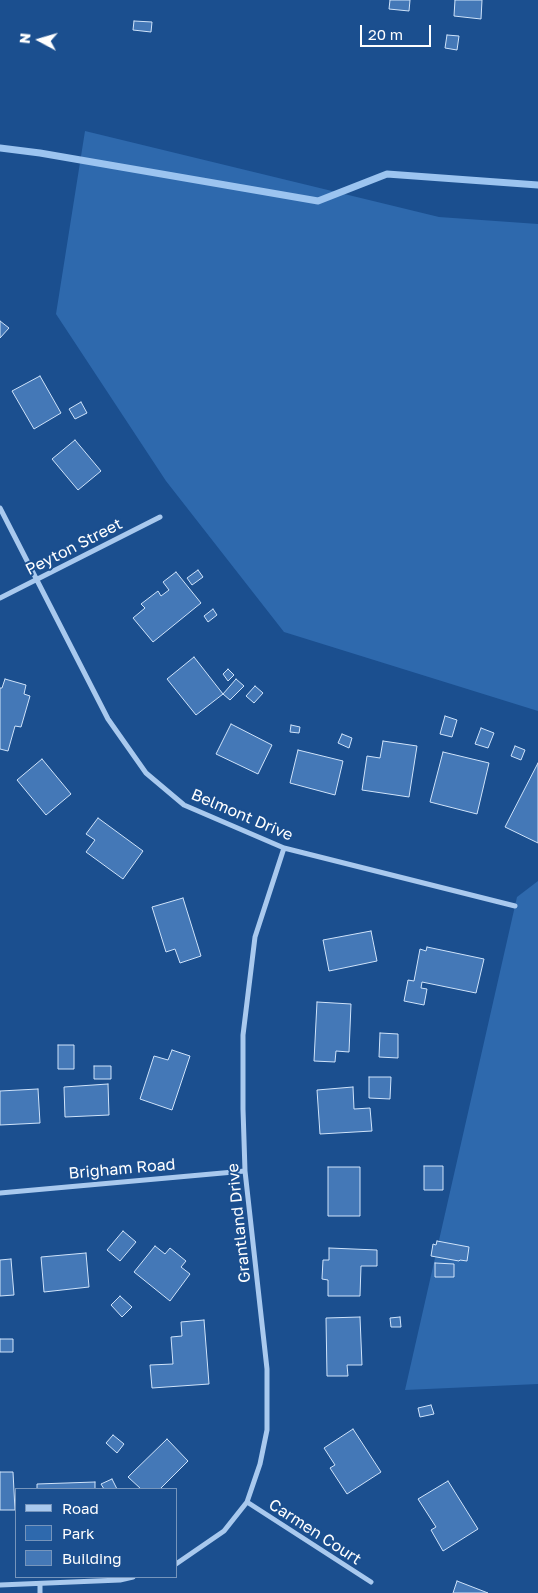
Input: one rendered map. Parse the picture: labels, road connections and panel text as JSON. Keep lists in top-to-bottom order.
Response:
{
  "streets": {
    "street": [
      "Peyton Street",
      "Belmont Drive",
      "Brigham Road",
      "Grantland Drive",
      "Carmen Court"
    ]
  },
  "crossings": [
    ["Peyton Street", "Belmont Drive"],
    ["Belmont Drive", "Grantland Drive"],
    ["Brigham Road", "Grantland Drive"],
    ["Grantland Drive", "Carmen Court"]
  ],
  "legend": ["Road", "Park", "Building"],
  "scale_bar": "20 m",
  "north": "left"
}
